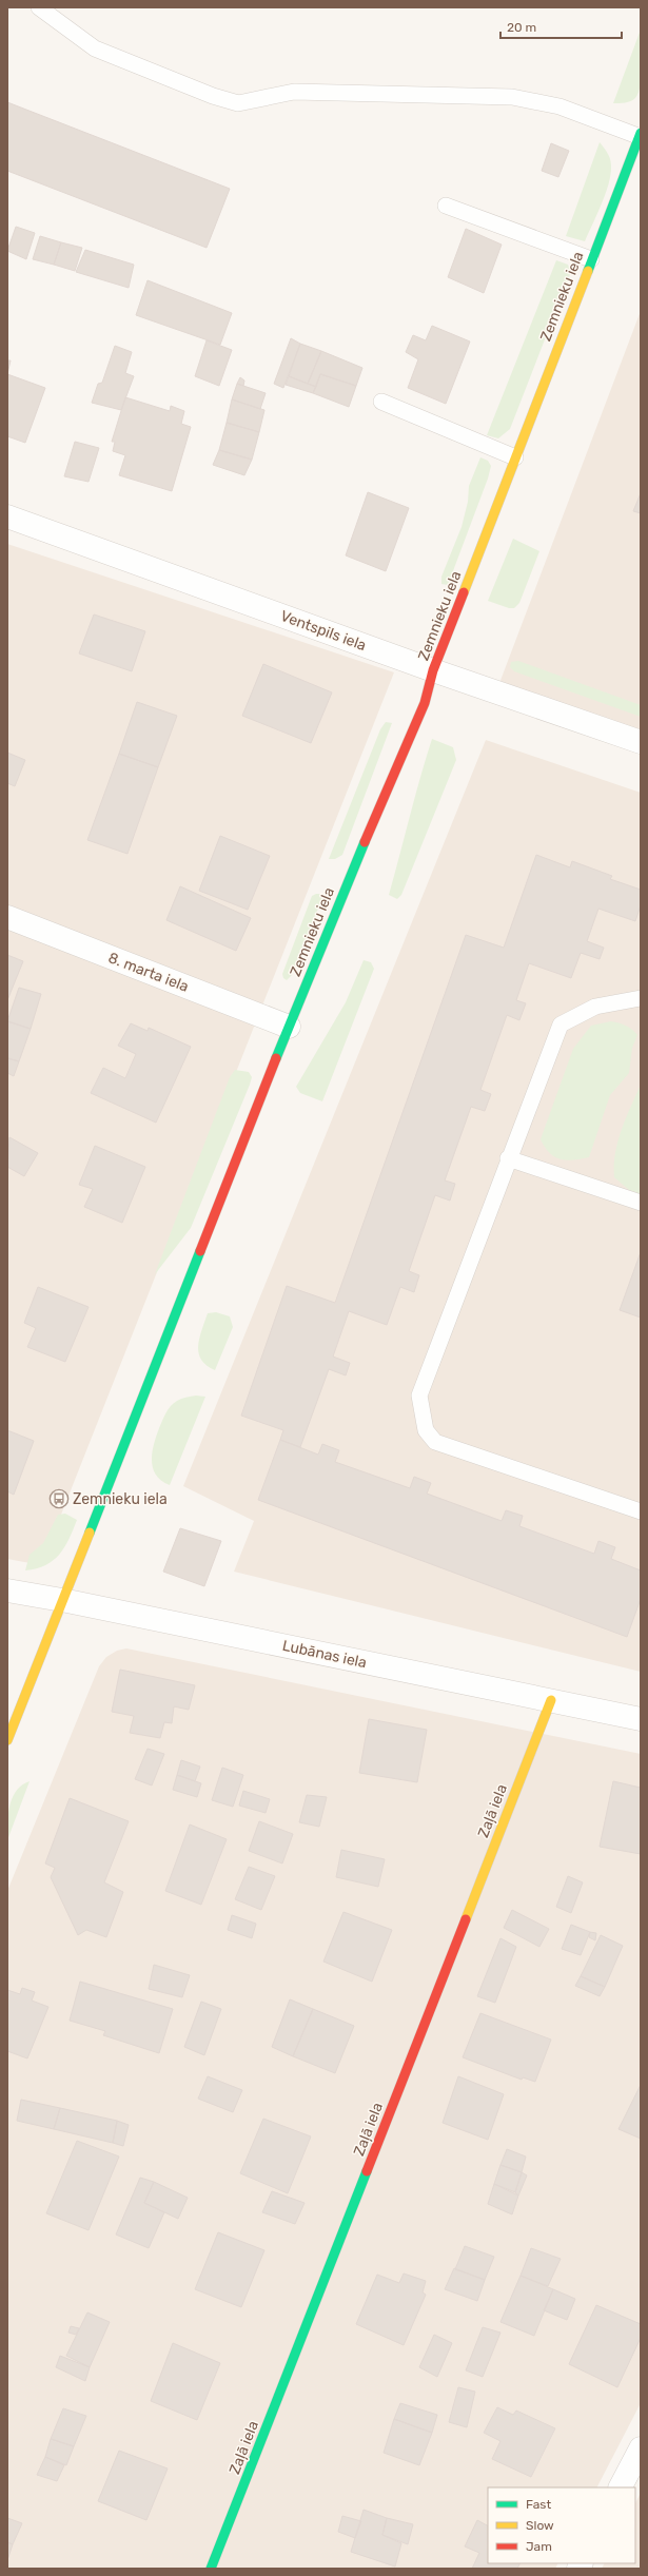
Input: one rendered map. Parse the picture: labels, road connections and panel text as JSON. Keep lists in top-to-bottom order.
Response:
{
  "streets": {
    "street": [
      "Zemnieku iela",
      "Ventspils iela",
      "8. marta iela",
      "Lubānas iela",
      "Zaļā iela"
    ]
  },
  "crossings": [
    ["Zemnieku iela", "Ventspils iela"],
    ["Zemnieku iela", "8. marta iela"],
    ["Zemnieku iela", "Lubānas iela"],
    ["Lubānas iela", "Zaļā iela"]
  ],
  "places": {
    "bus stop": ["Zemnieku iela"]
  },
  "legend": ["Fast", "Slow", "Jam"],
  "scale_bar": "20 m"
}
